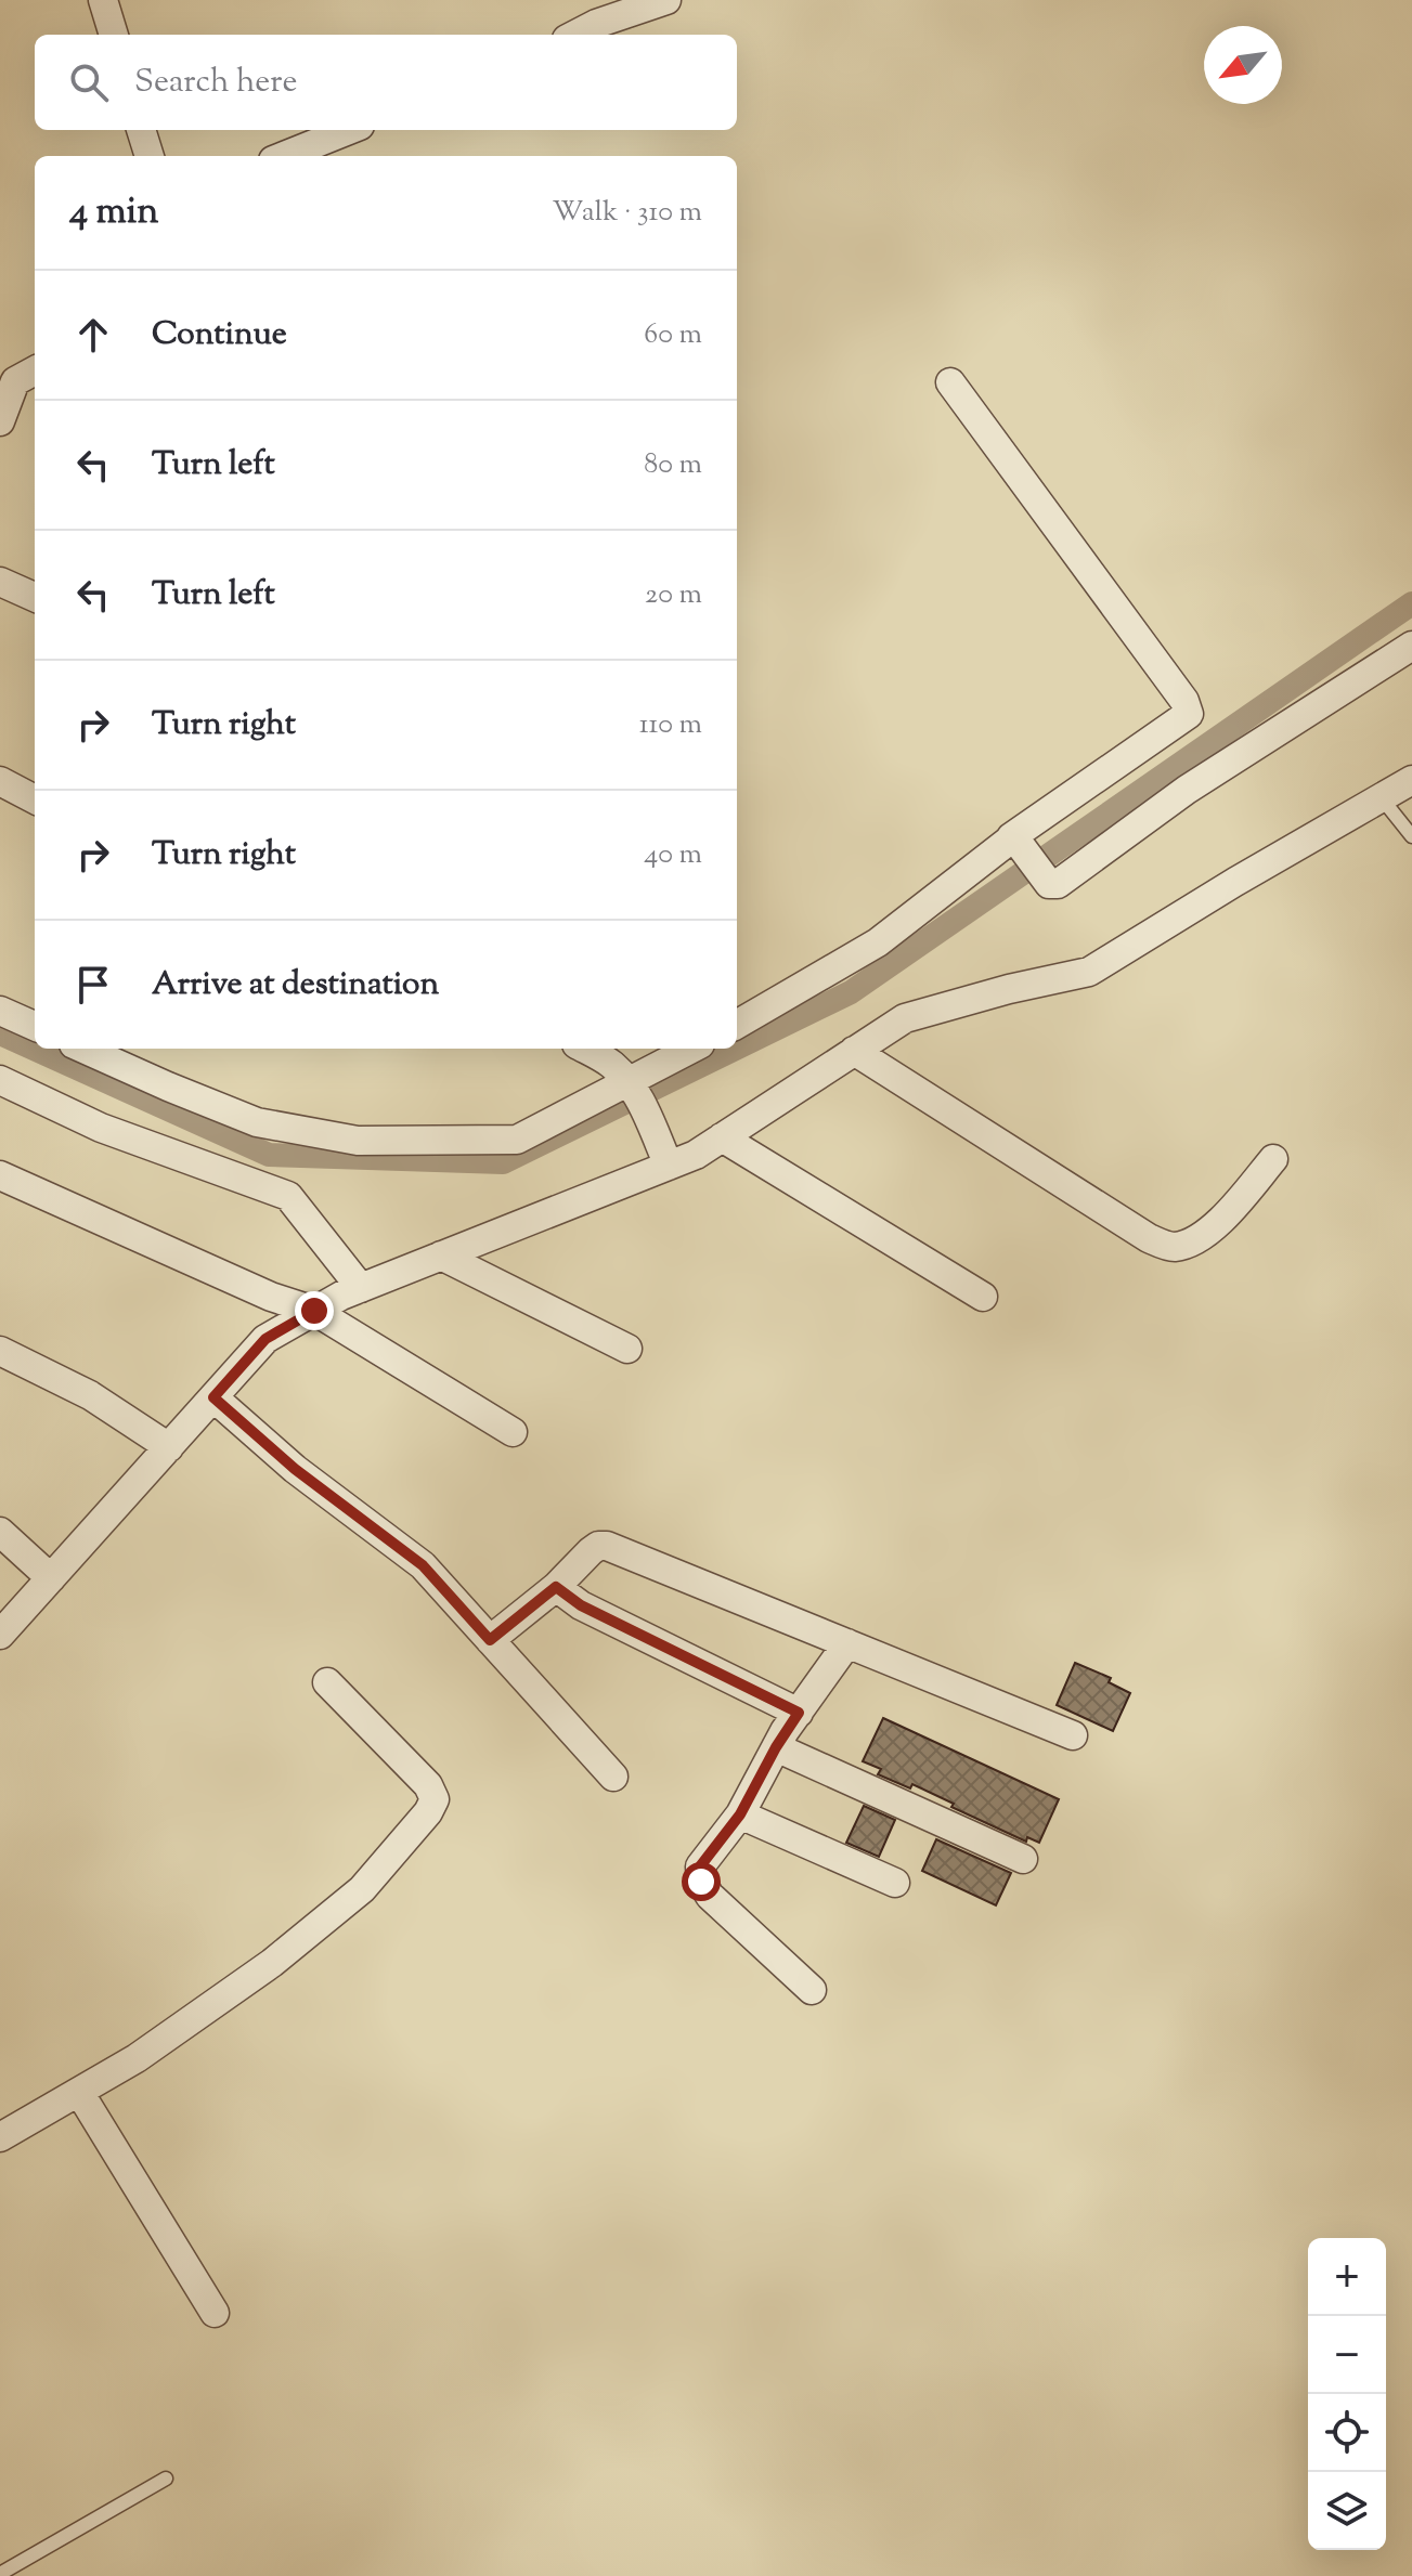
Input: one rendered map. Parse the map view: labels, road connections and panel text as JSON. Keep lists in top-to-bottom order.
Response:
{
  "north": "bottom left",
  "page": {
    "search": "Search here",
    "heading": ["4 min", "Walk · 310 m"],
    "list": [
      ["Continue", "60 m"],
      ["Turn left", "80 m"],
      ["Turn left", "20 m"],
      ["Turn right", "110 m"],
      ["Turn right", "40 m"],
      "Arrive at destination"
    ],
    "map_buttons": ["+", "−"]
  }
}
